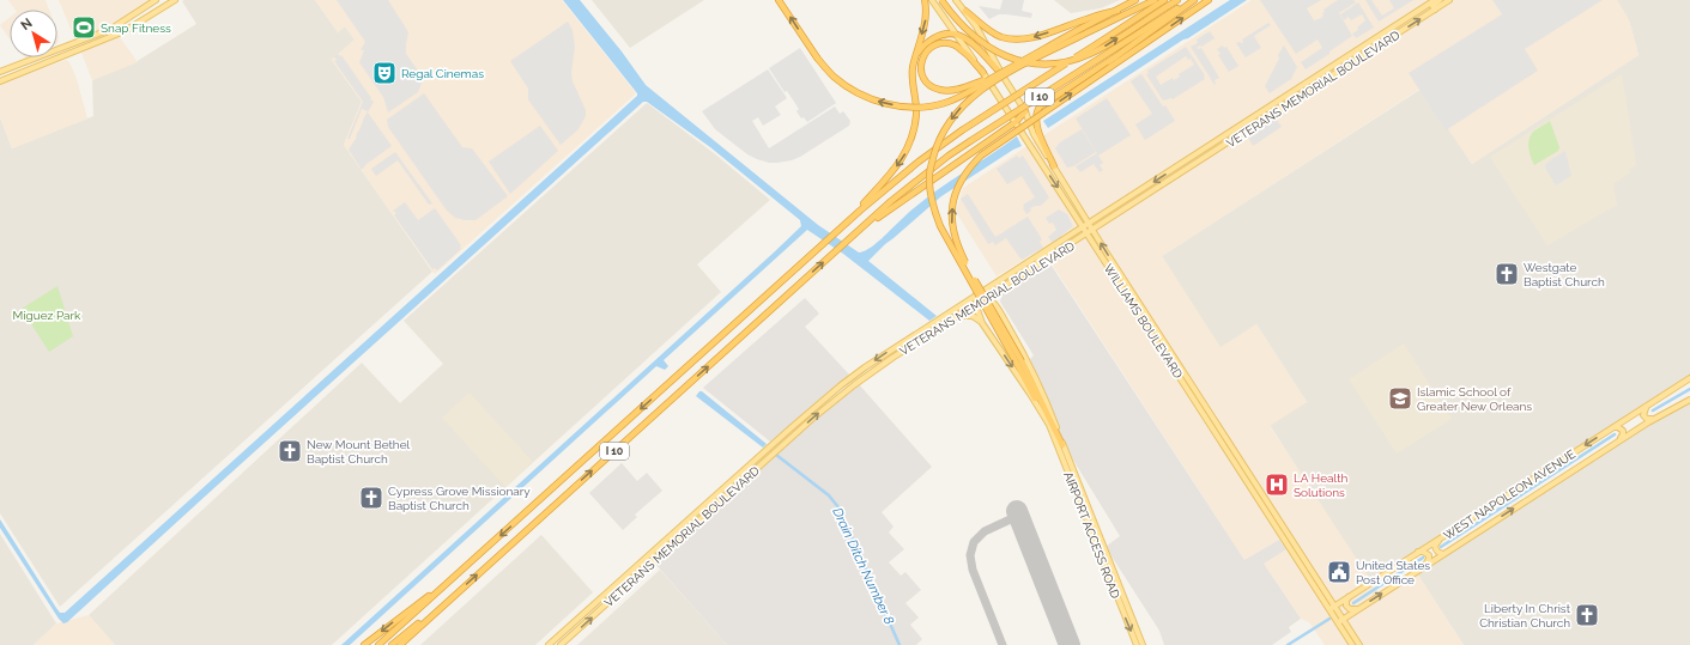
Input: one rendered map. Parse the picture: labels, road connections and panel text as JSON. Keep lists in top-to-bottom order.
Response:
{
  "streets": {
    "highway": ["I 10"],
    "main road": [
      "VETERANS MEMORIAL BOULEVARD",
      "WILLIAMS BOULEVARD",
      "WEST NAPOLEON AVENUE",
      "AIRPORT ACCESS ROAD"
    ]
  },
  "crossings": [
    ["VETERANS MEMORIAL BOULEVARD", "WILLIAMS BOULEVARD"],
    ["VETERANS MEMORIAL BOULEVARD", "AIRPORT ACCESS ROAD"],
    ["WILLIAMS BOULEVARD", "WEST NAPOLEON AVENUE"]
  ],
  "water": ["Drain Ditch Number 8"],
  "parks": ["Miguez Park"],
  "places": {
    "sports": ["Snap Fitness"],
    "theatre": ["Regal Cinemas"],
    "church": [
      "Westgate Baptist Church",
      "New Mount Bethel Baptist Church",
      "Cypress Grove Missionary Baptist Church",
      "Liberty In Christ Christian Church"
    ],
    "school or university": ["Islamic School of Greater New Orleans"],
    "hospital": ["LA Health Solutions"],
    "public building": ["United States Post Office"]
  },
  "north": "top left"
}
